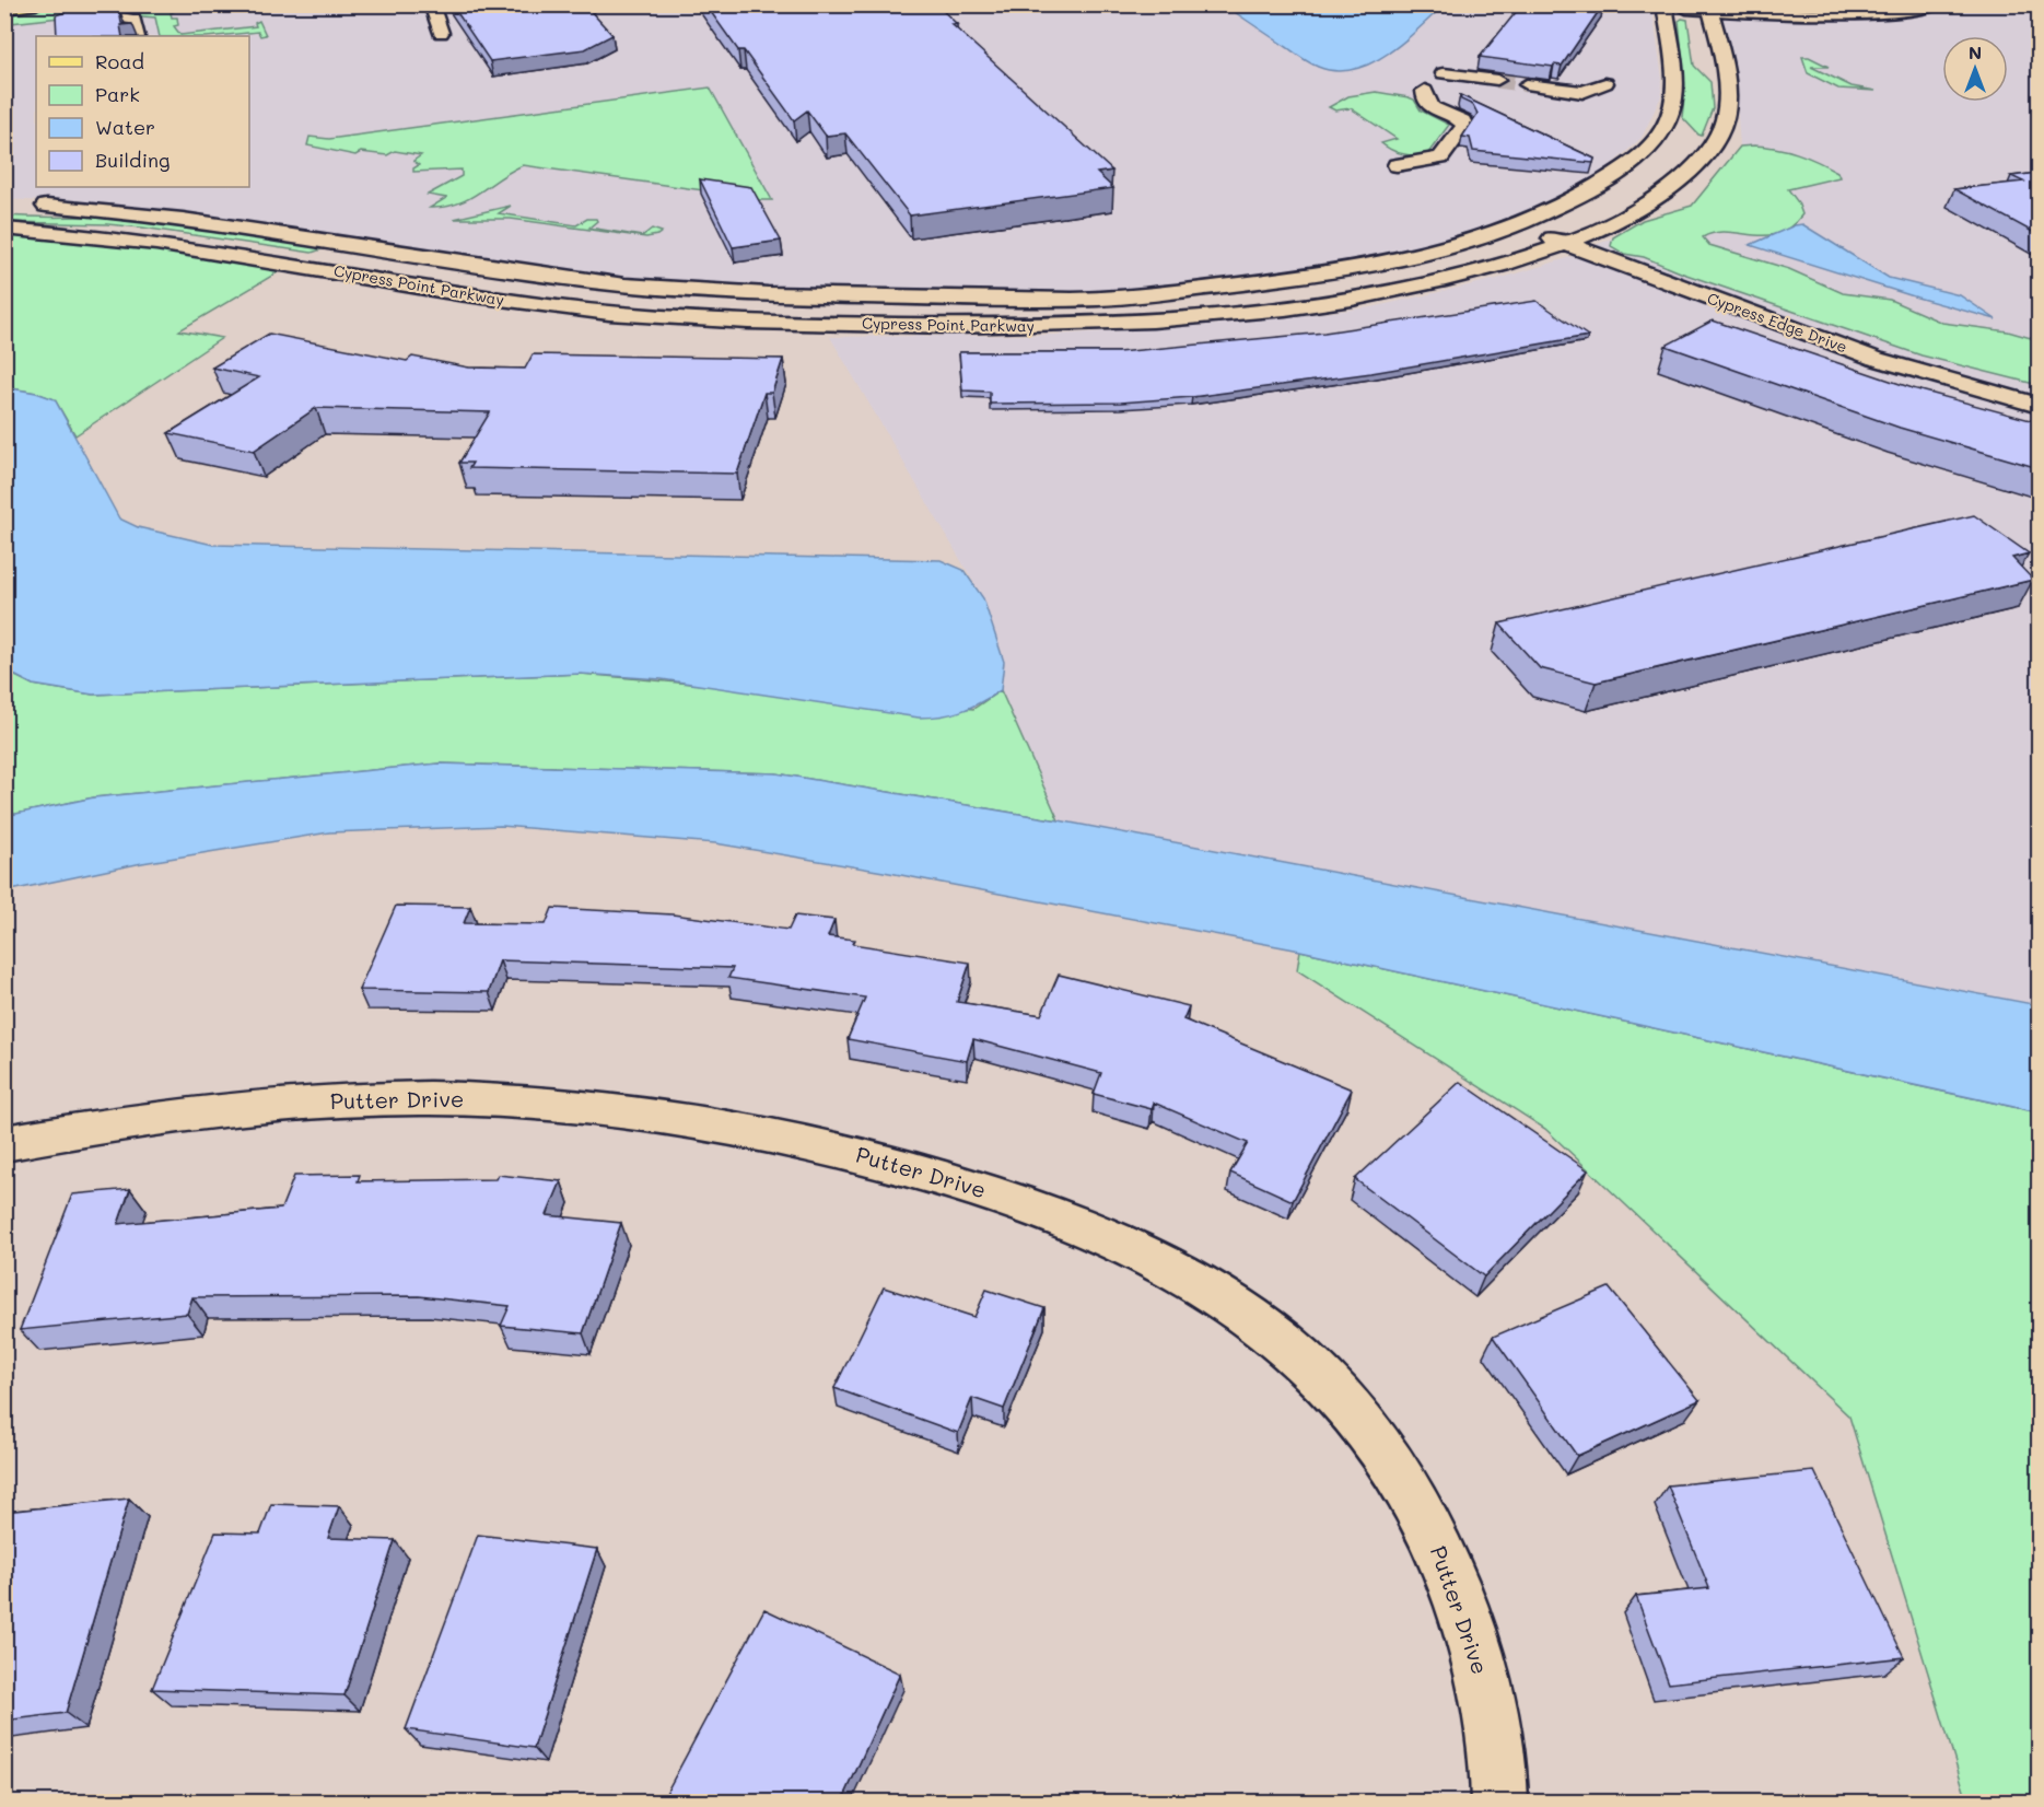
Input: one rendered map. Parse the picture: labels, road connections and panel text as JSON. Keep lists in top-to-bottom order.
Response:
{
  "streets": {
    "street": ["Cypress Point Parkway", "Cypress Edge Drive", "Putter Drive"]
  },
  "crossings": [
    ["Cypress Point Parkway", "Cypress Edge Drive"]
  ],
  "legend": [
    "Road",
    "Park",
    "Water",
    "Building"
  ],
  "north": "top"
}
